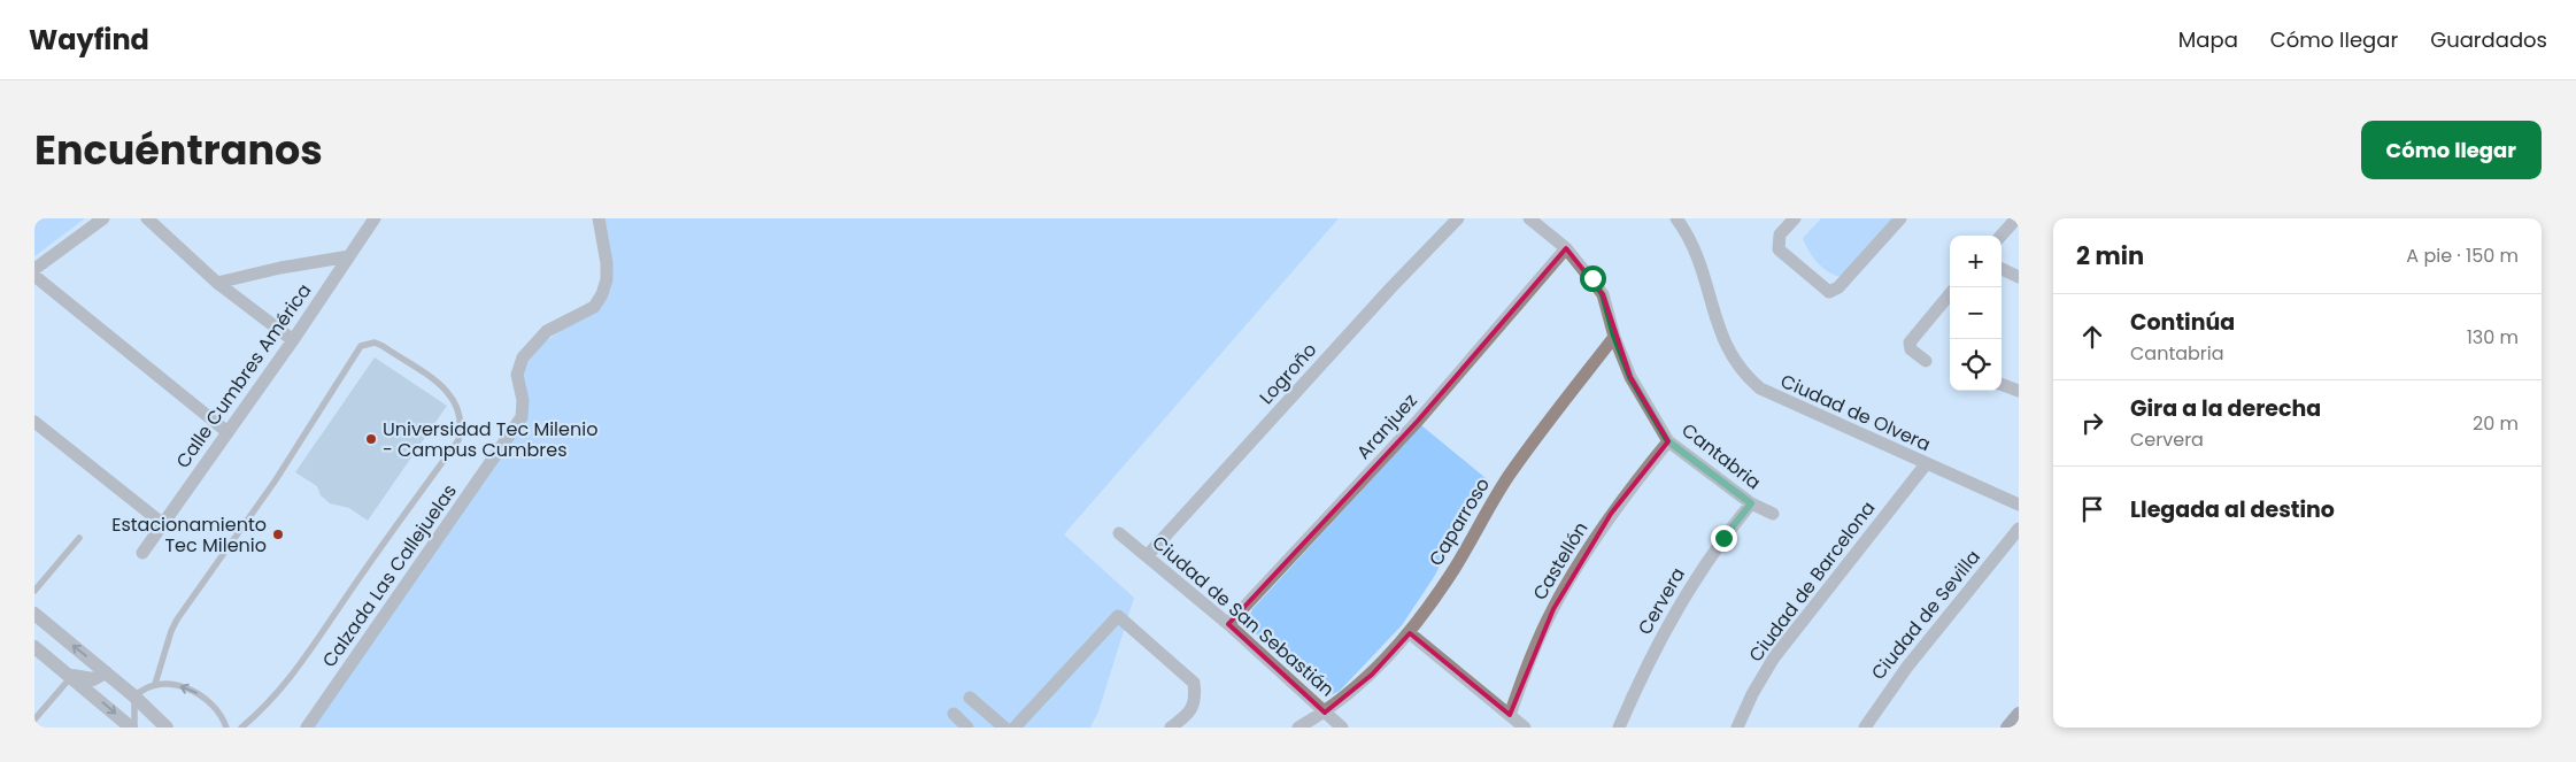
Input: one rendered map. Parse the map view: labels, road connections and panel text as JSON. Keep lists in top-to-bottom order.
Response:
{
  "streets": {
    "street": [
      "Logroño",
      "Calle Cumbres América",
      "Ciudad de Olvera",
      "Aranjuez",
      "Cantabria",
      "Caparroso",
      "Castellón",
      "Calzada Las Callejuelas",
      "Ciudad de Barcelona",
      "Cervera",
      "Ciudad de Sevilla",
      "Ciudad de San Sebastián"
    ]
  },
  "crossings": [
    ["Logroño", "Ciudad de San Sebastián"],
    ["Ciudad de Olvera", "Ciudad de Barcelona"],
    ["Aranjuez", "Cantabria"],
    ["Aranjuez", "Ciudad de San Sebastián"],
    ["Cantabria", "Caparroso"],
    ["Cantabria", "Castellón"],
    ["Cantabria", "Cervera"],
    ["Caparroso", "Ciudad de San Sebastián"]
  ],
  "places": ["Universidad Tec Milenio - Campus Cumbres", "Estacionamiento Tec Milenio"],
  "page": {
    "header": "Wayfind",
    "nav": ["Mapa", "Cómo llegar", "Guardados"],
    "title": "Encuéntranos",
    "buttons": "Cómo llegar",
    "heading": ["2 min", "A pie · 150 m"],
    "map_buttons": ["+", "−"],
    "list": [
      ["Continúa", "Cantabria", "130 m"],
      ["Gira a la derecha", "Cervera", "20 m"],
      "Llegada al destino"
    ]
  }
}
